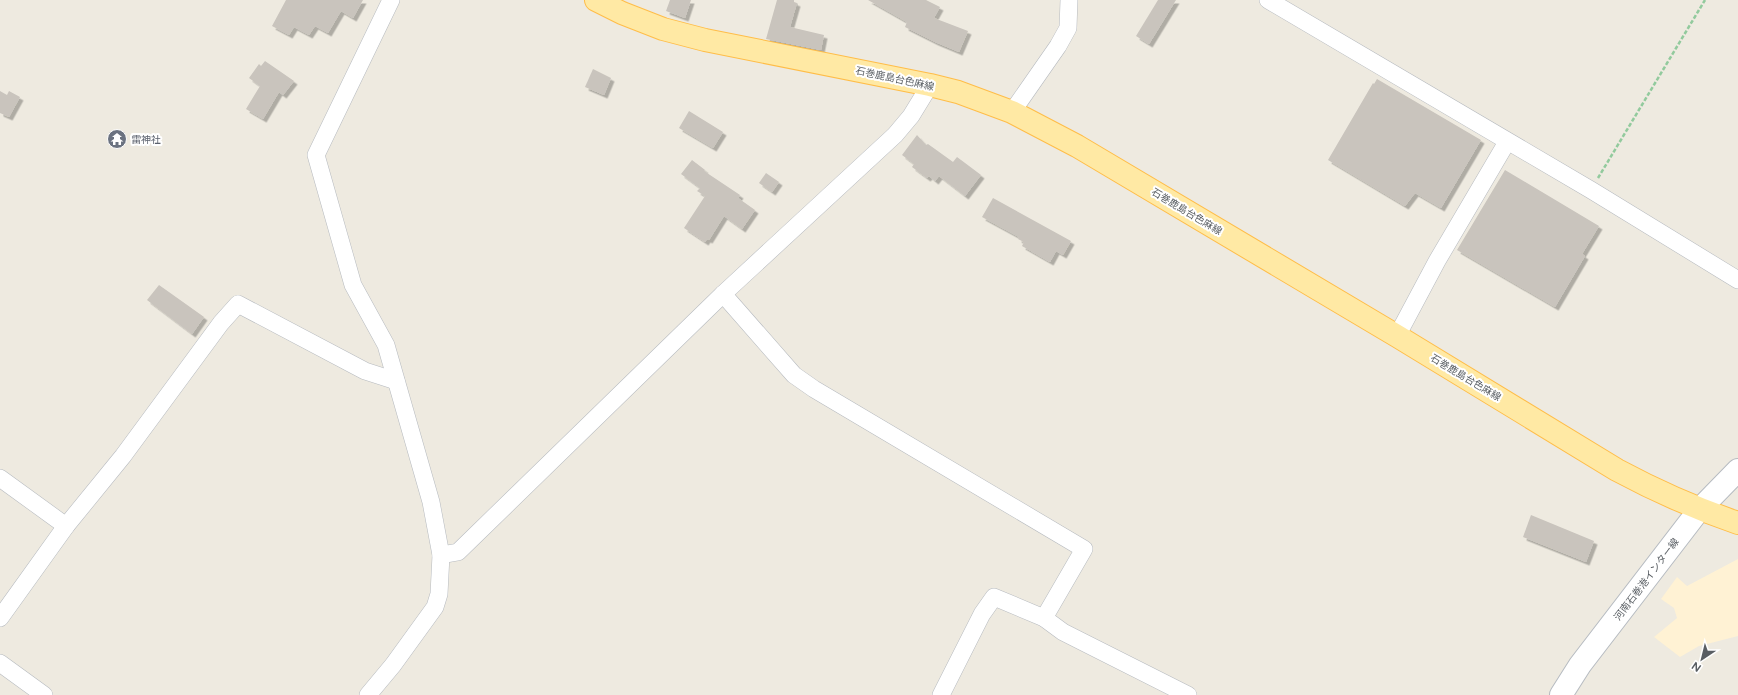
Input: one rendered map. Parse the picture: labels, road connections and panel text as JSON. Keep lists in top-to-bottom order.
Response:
{
  "streets": {
    "main road": ["石巻鹿島台色麻線", "河南石巻港インター線"]
  },
  "crossings": [
    ["石巻鹿島台色麻線", "河南石巻港インター線"]
  ],
  "places": {
    "temple": ["雷神社"]
  },
  "north": "bottom left"
}
